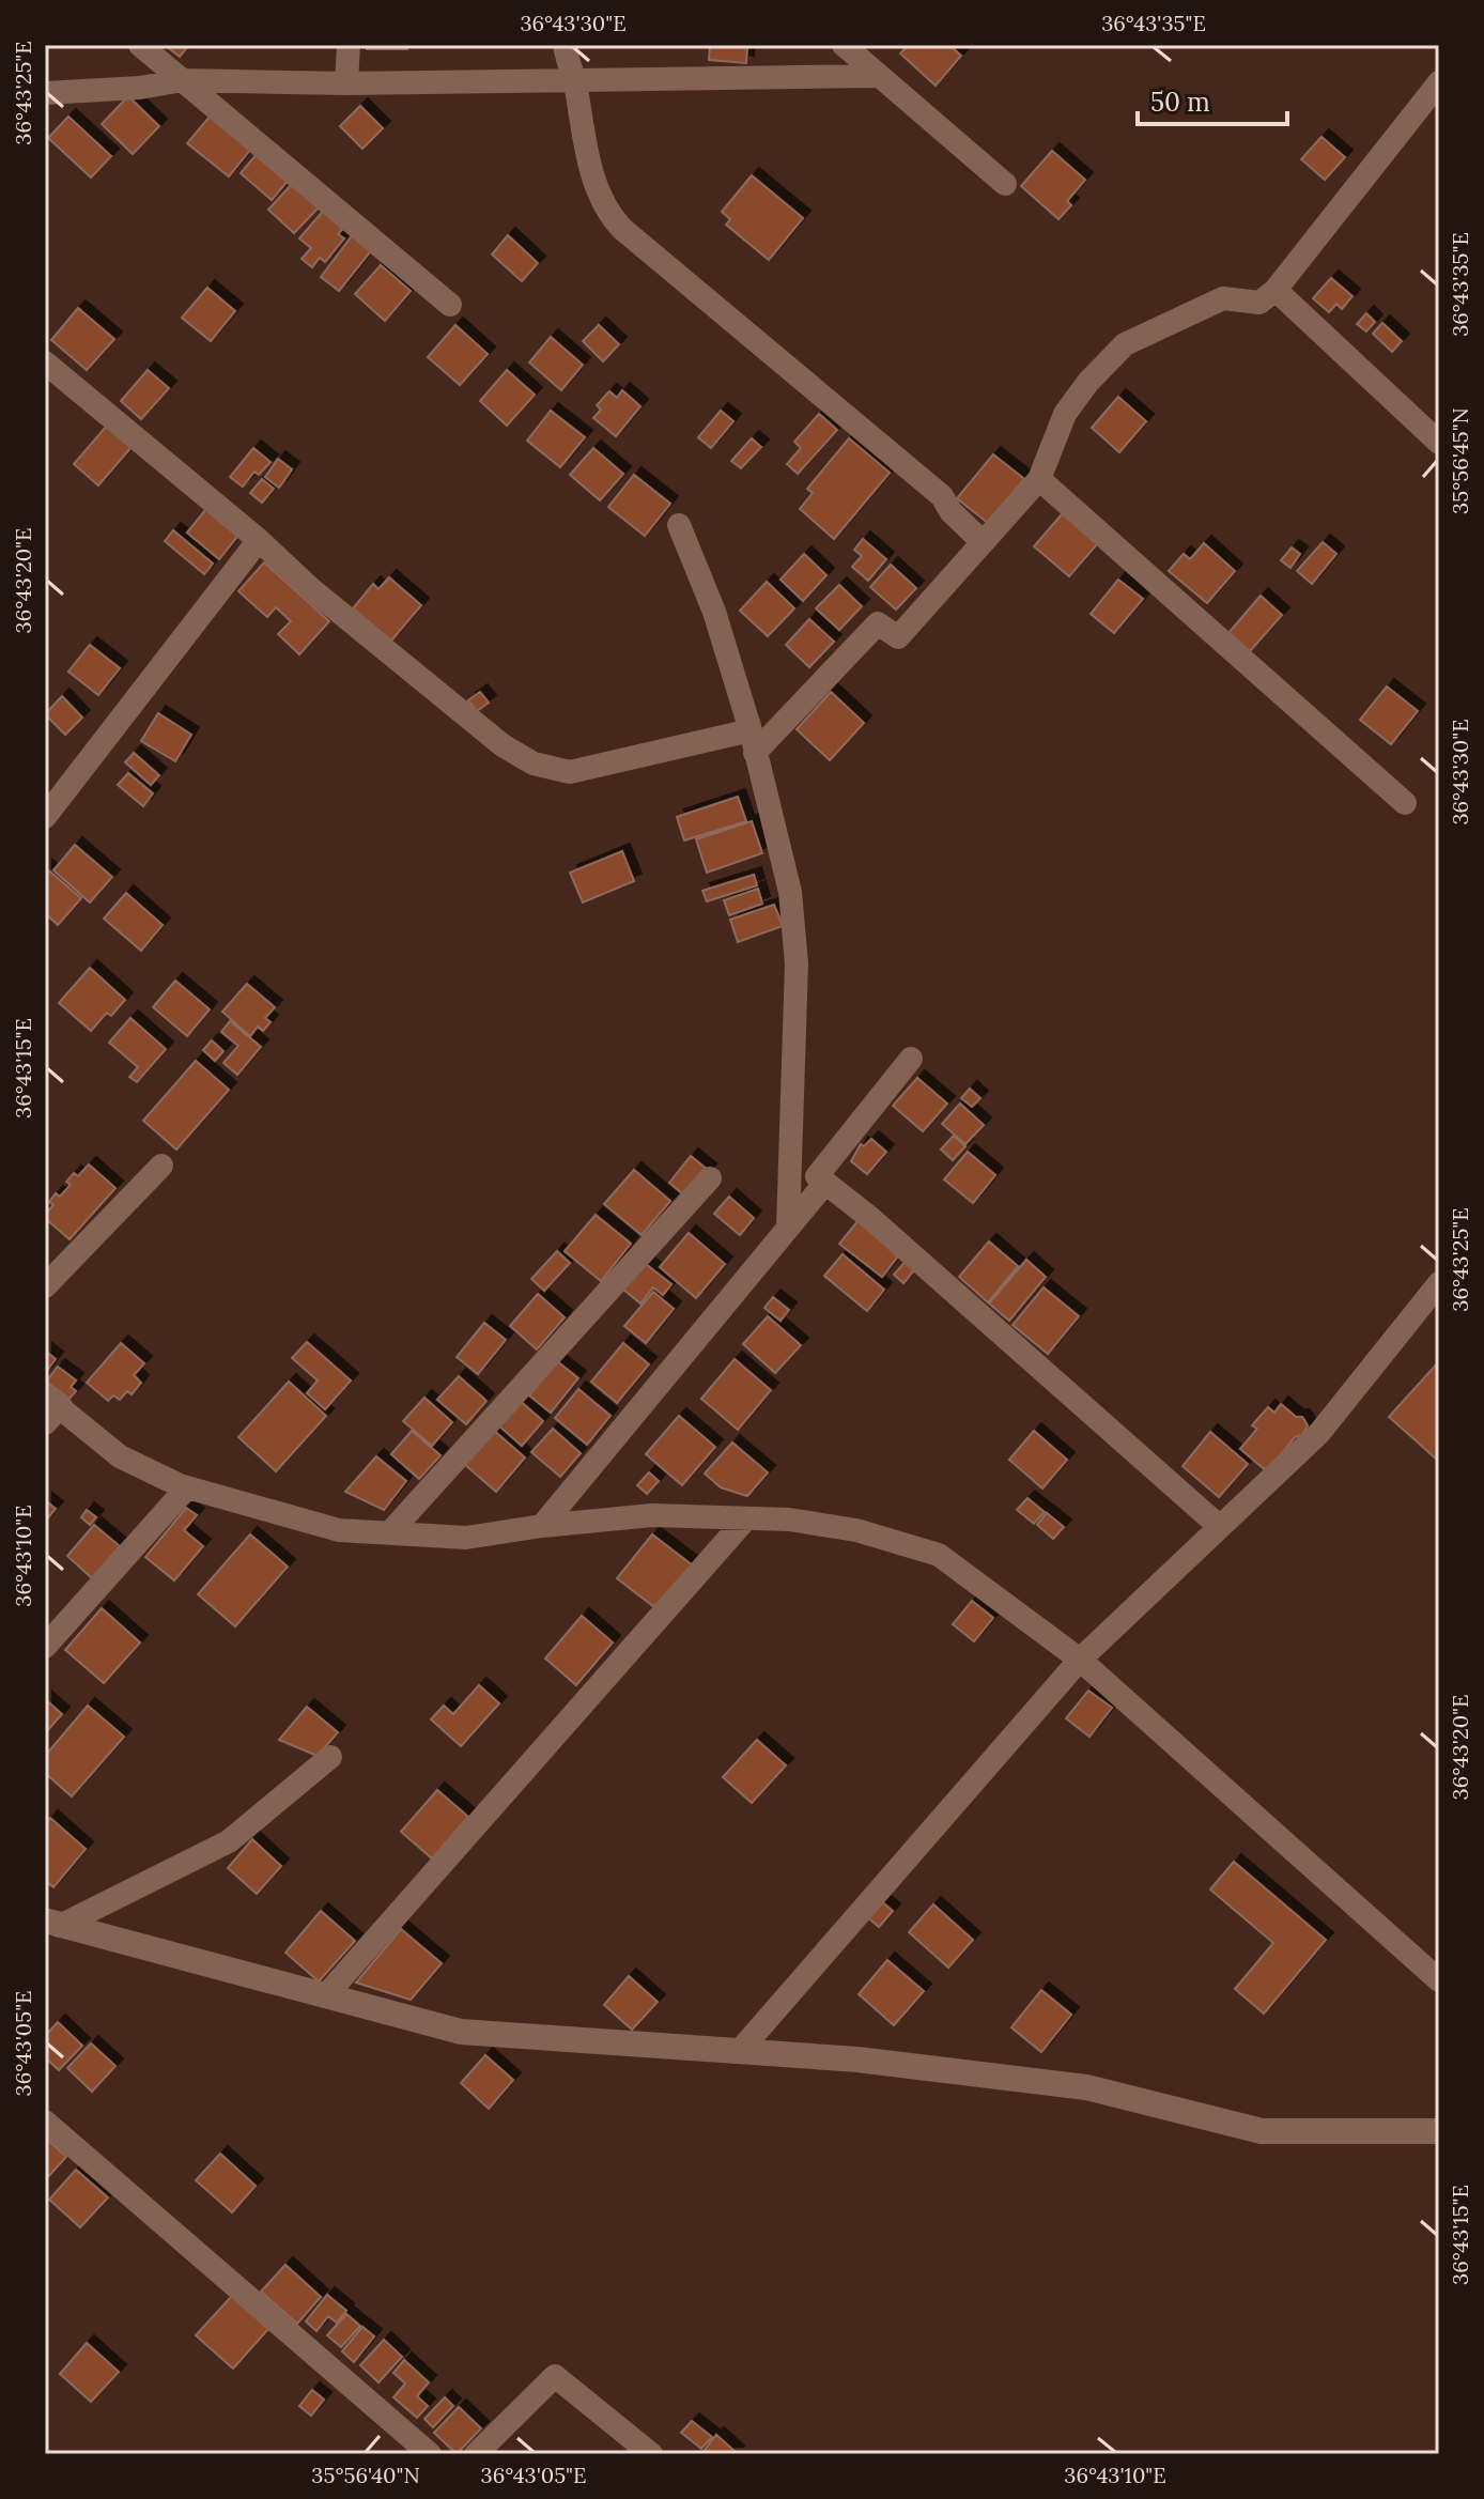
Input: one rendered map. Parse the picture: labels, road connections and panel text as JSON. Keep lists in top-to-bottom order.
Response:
{
  "scale_bar": "50 m",
  "coordinates": [
    "36°43'30\"E",
    "36°43'35\"E",
    "36°43'25\"E",
    "35°56'45\"N",
    "36°43'20\"E",
    "36°43'15\"E",
    "36°43'10\"E",
    "36°43'05\"E",
    "35°56'40\"N"
  ]
}
